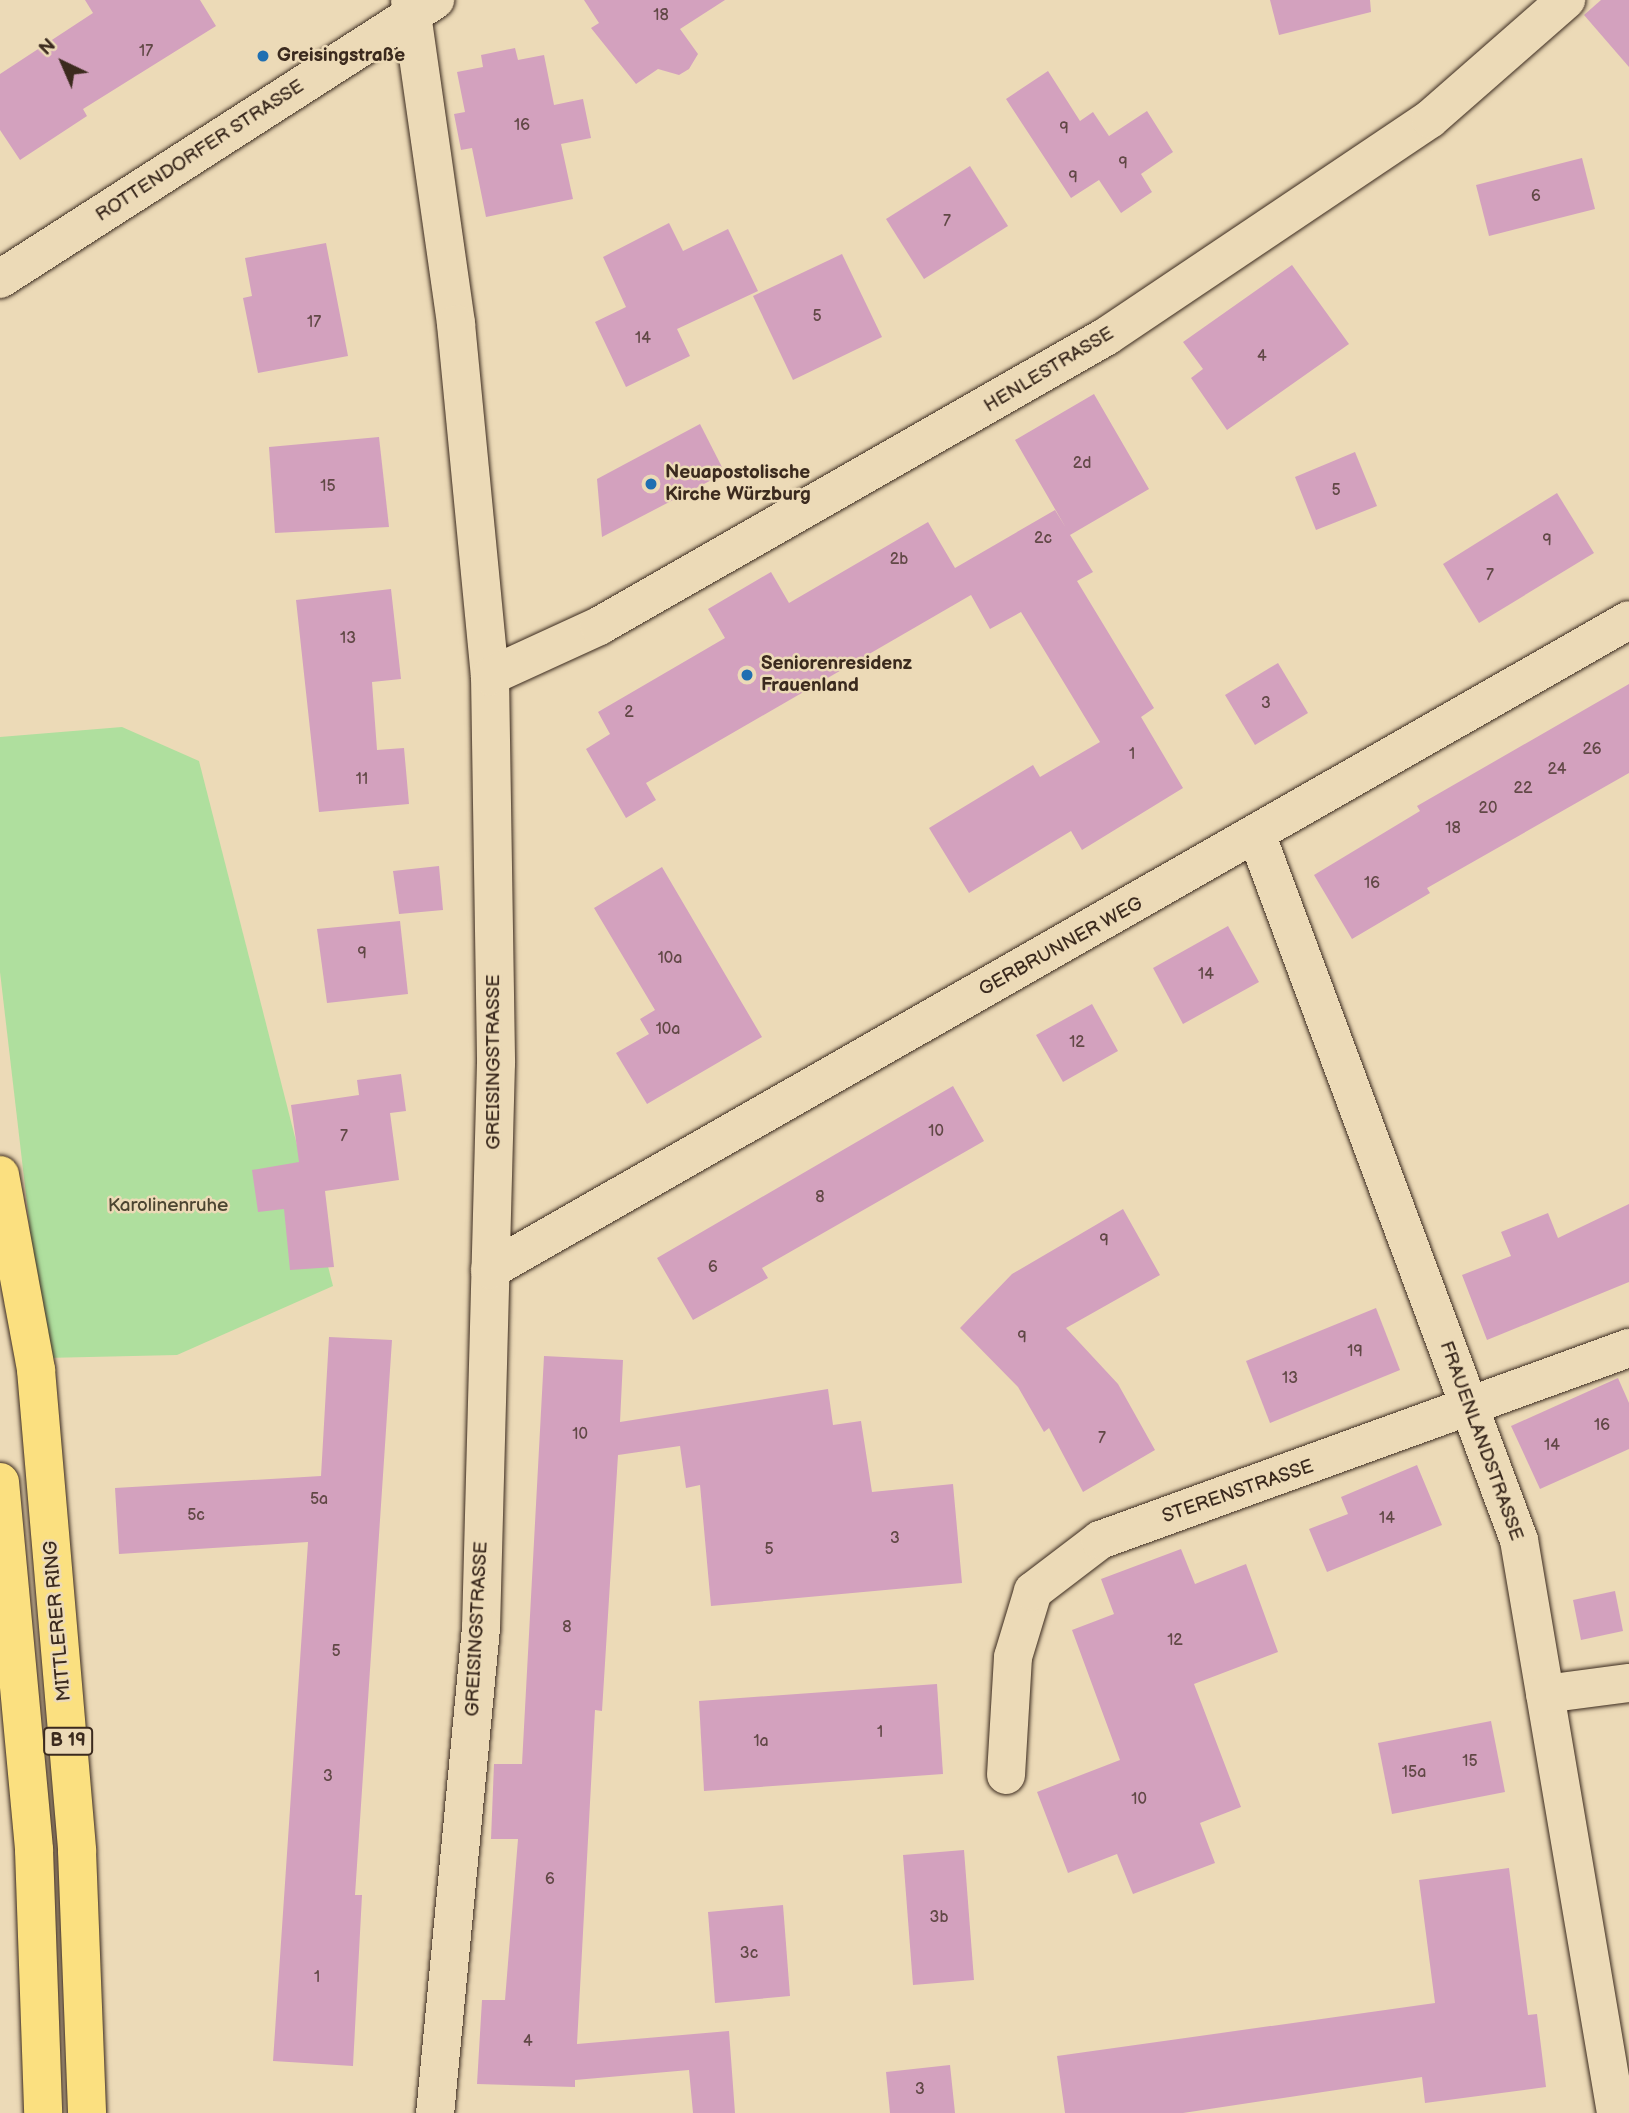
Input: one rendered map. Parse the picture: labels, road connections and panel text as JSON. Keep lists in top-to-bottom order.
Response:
{
  "streets": {
    "main road": ["MITTLERER RING", "B 19"],
    "street": [
      "ROTTENDORFER STRASSE",
      "HENLESTRASSE",
      "GERBRUNNER WEG",
      "GREISINGSTRASSE",
      "FRAUENLANDSTRASSE",
      "STERENSTRASSE"
    ]
  },
  "crossings": [
    ["ROTTENDORFER STRASSE", "GREISINGSTRASSE"],
    ["HENLESTRASSE", "GREISINGSTRASSE"],
    ["GERBRUNNER WEG", "GREISINGSTRASSE"],
    ["GERBRUNNER WEG", "FRAUENLANDSTRASSE"],
    ["FRAUENLANDSTRASSE", "STERENSTRASSE"]
  ],
  "parks": ["Karolinenruhe"],
  "places": ["Greisingstraße", "Neuapostolische Kirche Würzburg", "Seniorenresidenz Frauenland"],
  "house_numbers": [
    "18",
    "17",
    "16",
    "9",
    "9",
    "9",
    "6",
    "7",
    "5",
    "17",
    "14",
    "4",
    "2d",
    "15",
    "5",
    "2c",
    "9",
    "2b",
    "7",
    "13",
    "3",
    "2",
    "26",
    "1",
    "24",
    "11",
    "22",
    "20",
    "18",
    "16",
    "9",
    "10a",
    "14",
    "10a",
    "12",
    "10",
    "7",
    "8",
    "9",
    "6",
    "9",
    "19",
    "13",
    "16",
    "10",
    "7",
    "14",
    "5a",
    "5c",
    "14",
    "3",
    "5",
    "8",
    "12",
    "5",
    "1",
    "1a",
    "15",
    "15a",
    "3",
    "10",
    "6",
    "3b",
    "3c",
    "1",
    "4",
    "3"
  ],
  "north": "top left"
}
